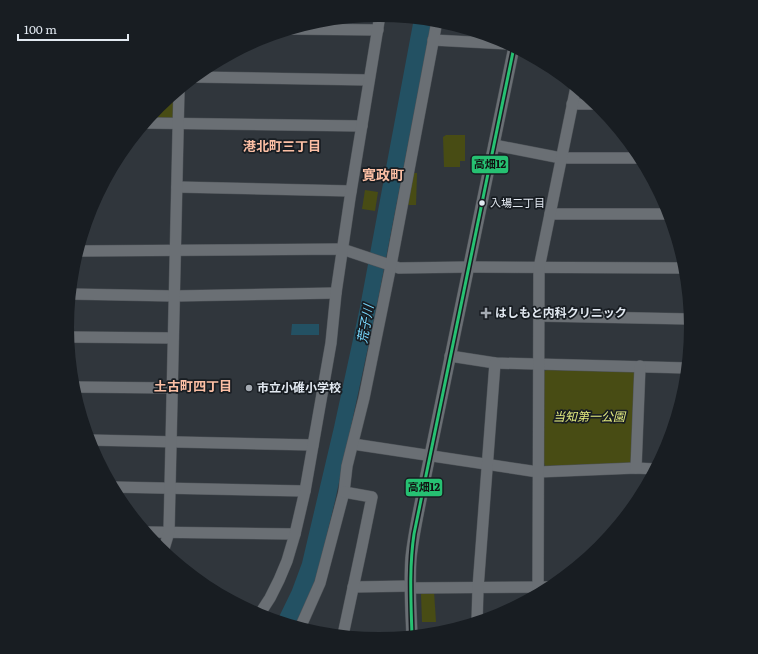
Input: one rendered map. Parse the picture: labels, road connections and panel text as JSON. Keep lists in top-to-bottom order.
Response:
{
  "districts": ["港北町三丁目", "寛政町", "土古町四丁目"],
  "water": ["荒子川"],
  "parks": ["当知第一公園"],
  "places": {
    "other": ["入場二丁目", "市立小碓小学校"],
    "health": ["はしもと内科クリニック"]
  },
  "lines": ["transit line 高畑12"],
  "scale_bar": "100 m"
}
